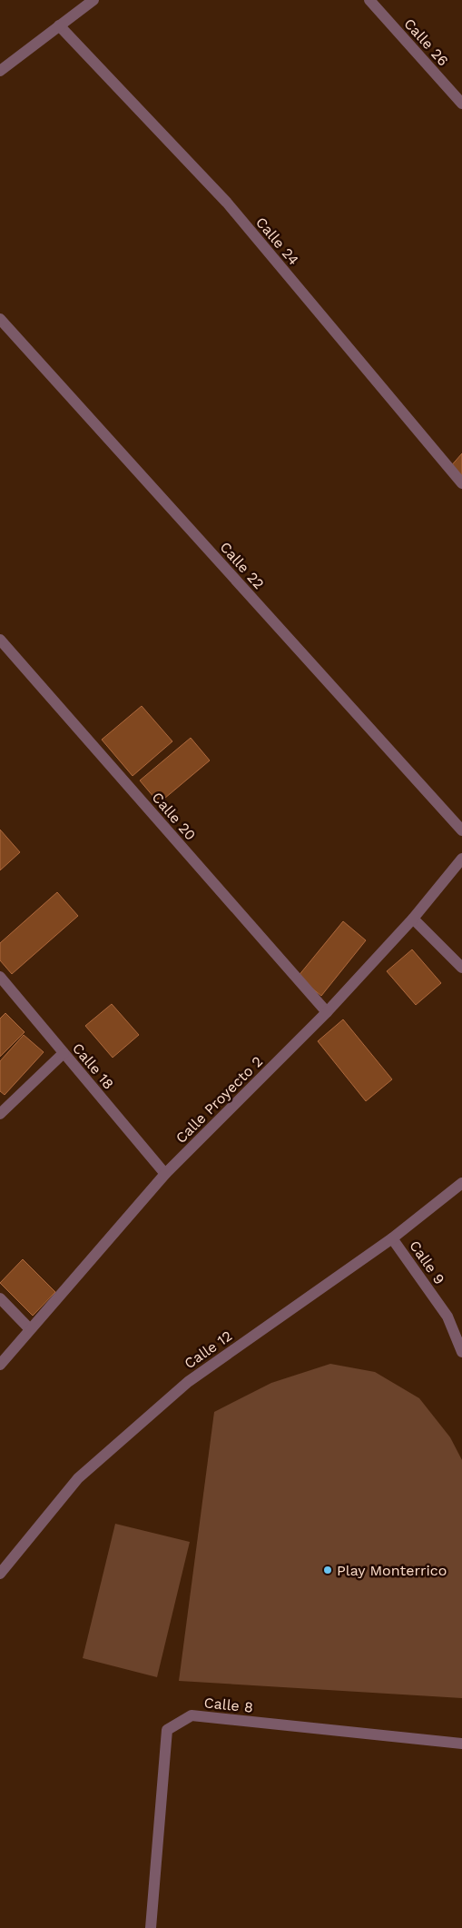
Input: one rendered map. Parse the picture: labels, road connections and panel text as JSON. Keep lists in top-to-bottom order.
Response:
{
  "streets": {
    "street": [
      "Calle 26",
      "Calle 24",
      "Calle 22",
      "Calle 20",
      "Calle 18",
      "Calle Proyecto 2",
      "Calle 9",
      "Calle 12",
      "Calle 8"
    ]
  },
  "crossings": [
    ["Calle 20", "Calle Proyecto 2"],
    ["Calle 18", "Calle Proyecto 2"],
    ["Calle 9", "Calle 12"]
  ],
  "places": ["Play Monterrico"]
}
